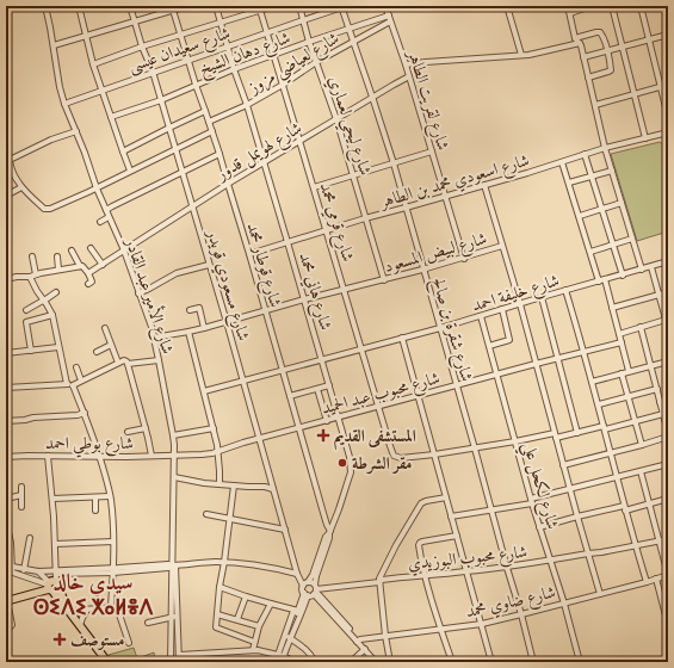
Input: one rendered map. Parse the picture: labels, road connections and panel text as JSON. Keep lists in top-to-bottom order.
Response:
{
  "streets": {
    "street": [
      "شارع سعيدان عيسى",
      "شارع دهان الشيخ",
      "شارع لعياضي مزوز",
      "شارع لقريت الطاهر",
      "شارع ليحي لعماري",
      "شارع لهويمل قدور",
      "شارع اسعودي محمد بن الطاهر",
      "شارع قرمي محمد",
      "شارع لبيض المسعود",
      "شارع قوطار محمد",
      "شارع مسعودي قويدر",
      "شارع هاني محمد",
      "شارع خليفة احمد",
      "شارع الأمير عبد القادر",
      "شارع شقرة بن صالح",
      "شارع محبوب عبد الحميد",
      "شارع بوطي احمد",
      "شارع لكحل علي",
      "شارع محبوب البوزيدي",
      "شارع ضاوي محمد"
    ]
  },
  "crossings": [
    ["شارع سعيدان عيسى", "شارع ليحي لعماري"],
    ["شارع سعيدان عيسى", "شارع قرمي محمد"],
    ["شارع سعيدان عيسى", "شارع قوطار محمد"],
    ["شارع سعيدان عيسى", "شارع مسعودي قويدر"],
    ["شارع سعيدان عيسى", "شارع هاني محمد"],
    ["شارع سعيدان عيسى", "شارع الأمير عبد القادر"],
    ["شارع سعيدان عيسى", "شارع شقرة بن صالح"],
    ["شارع دهان الشيخ", "شارع لقريت الطاهر"],
    ["شارع دهان الشيخ", "شارع ليحي لعماري"],
    ["شارع دهان الشيخ", "شارع قرمي محمد"],
    ["شارع دهان الشيخ", "شارع قوطار محمد"],
    ["شارع دهان الشيخ", "شارع مسعودي قويدر"],
    ["شارع دهان الشيخ", "شارع هاني محمد"],
    ["شارع دهان الشيخ", "شارع شقرة بن صالح"],
    ["شارع لعياضي مزوز", "شارع لقريت الطاهر"],
    ["شارع لعياضي مزوز", "شارع ليحي لعماري"],
    ["شارع لعياضي مزوز", "شارع قرمي محمد"],
    ["شارع لعياضي مزوز", "شارع قوطار محمد"],
    ["شارع لعياضي مزوز", "شارع هاني محمد"],
    ["شارع لعياضي مزوز", "شارع شقرة بن صالح"],
    ["شارع لقريت الطاهر", "شارع لهويمل قدور"],
    ["شارع لقريت الطاهر", "شارع اسعودي محمد بن الطاهر"],
    ["شارع لقريت الطاهر", "شارع لبيض المسعود"],
    ["شارع ليحي لعماري", "شارع لهويمل قدور"],
    ["شارع ليحي لعماري", "شارع اسعودي محمد بن الطاهر"],
    ["شارع ليحي لعماري", "شارع لبيض المسعود"],
    ["شارع لهويمل قدور", "شارع قرمي محمد"],
    ["شارع لهويمل قدور", "شارع قوطار محمد"],
    ["شارع لهويمل قدور", "شارع مسعودي قويدر"],
    ["شارع لهويمل قدور", "شارع هاني محمد"],
    ["شارع لهويمل قدور", "شارع الأمير عبد القادر"],
    ["شارع لهويمل قدور", "شارع شقرة بن صالح"],
    ["شارع اسعودي محمد بن الطاهر", "شارع قرمي محمد"],
    ["شارع اسعودي محمد بن الطاهر", "شارع قوطار محمد"],
    ["شارع اسعودي محمد بن الطاهر", "شارع هاني محمد"],
    ["شارع اسعودي محمد بن الطاهر", "شارع شقرة بن صالح"],
    ["شارع قرمي محمد", "شارع لبيض المسعود"],
    ["شارع قرمي محمد", "شارع خليفة احمد"],
    ["شارع قرمي محمد", "شارع محبوب عبد الحميد"],
    ["شارع لبيض المسعود", "شارع قوطار محمد"],
    ["شارع لبيض المسعود", "شارع مسعودي قويدر"],
    ["شارع لبيض المسعود", "شارع هاني محمد"],
    ["شارع لبيض المسعود", "شارع الأمير عبد القادر"],
    ["شارع لبيض المسعود", "شارع شقرة بن صالح"],
    ["شارع قوطار محمد", "شارع هاني محمد"],
    ["شارع قوطار محمد", "شارع خليفة احمد"],
    ["شارع قوطار محمد", "شارع محبوب عبد الحميد"],
    ["شارع مسعودي قويدر", "شارع خليفة احمد"],
    ["شارع مسعودي قويدر", "شارع محبوب عبد الحميد"],
    ["شارع هاني محمد", "شارع خليفة احمد"],
    ["شارع هاني محمد", "شارع محبوب عبد الحميد"],
    ["شارع خليفة احمد", "شارع شقرة بن صالح"],
    ["شارع خليفة احمد", "شارع لكحل علي"],
    ["شارع الأمير عبد القادر", "شارع محبوب عبد الحميد"],
    ["شارع الأمير عبد القادر", "شارع بوطي احمد"],
    ["شارع شقرة بن صالح", "شارع محبوب عبد الحميد"],
    ["شارع شقرة بن صالح", "شارع محبوب البوزيدي"],
    ["شارع شقرة بن صالح", "شارع ضاوي محمد"],
    ["شارع محبوب عبد الحميد", "شارع بوطي احمد"],
    ["شارع محبوب عبد الحميد", "شارع لكحل علي"],
    ["شارع لكحل علي", "شارع محبوب البوزيدي"],
    ["شارع لكحل علي", "شارع ضاوي محمد"]
  ],
  "districts": ["سيدي خالد ⵙⵉⴷⵉ ⵅⴰⵍⴻⴷ"],
  "places": {
    "health": ["المستشفى القديم", "مستوصف"],
    "other": ["مقر الشرطة"]
  }
}
